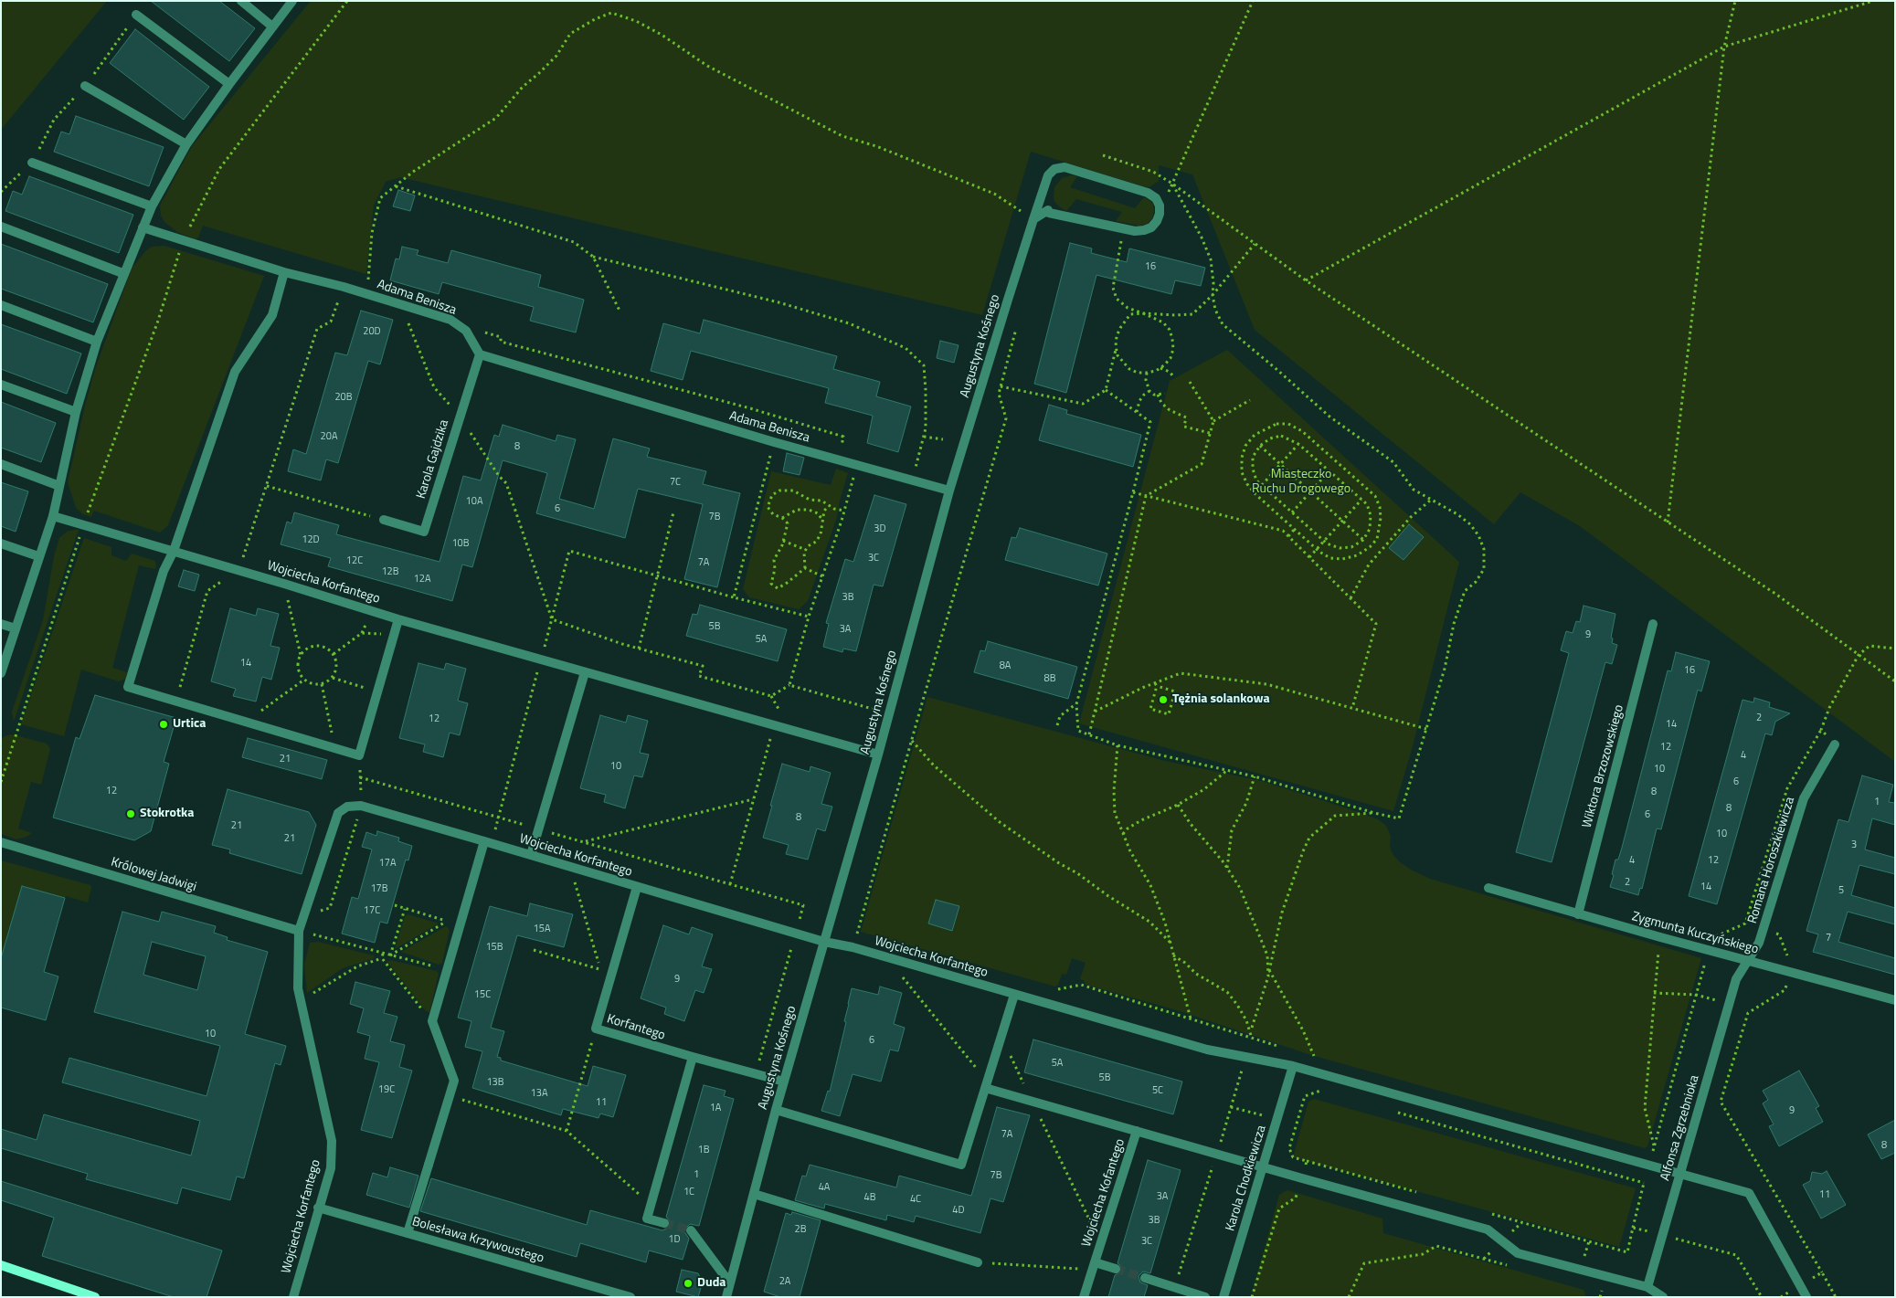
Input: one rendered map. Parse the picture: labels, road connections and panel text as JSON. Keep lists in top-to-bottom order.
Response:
{
  "streets": {
    "street": [
      "Adama Benisza",
      "Augustyna Kośnego",
      "Karola Gajdzika",
      "Wojciecha Korfantego",
      "Wiktora Brzozowskiego",
      "Romana Horoszkiewicza",
      "Królowej Jadwigi",
      "Zygmunta Kuczyńskiego",
      "Korfantego",
      "Alfonsa Zgrzebnioka",
      "Karola Chodkiewicza",
      "Wojciecha Kofantego",
      "Bolesława Krzywoustego"
    ]
  },
  "crossings": [
    ["Adama Benisza", "Augustyna Kośnego"],
    ["Adama Benisza", "Karola Gajdzika"],
    ["Augustyna Kośnego", "Wojciecha Korfantego"],
    ["Augustyna Kośnego", "Korfantego"],
    ["Wojciecha Korfantego", "Królowej Jadwigi"],
    ["Wojciecha Korfantego", "Korfantego"],
    ["Wojciecha Korfantego", "Alfonsa Zgrzebnioka"],
    ["Wojciecha Korfantego", "Karola Chodkiewicza"],
    ["Wojciecha Korfantego", "Bolesława Krzywoustego"],
    ["Wiktora Brzozowskiego", "Zygmunta Kuczyńskiego"],
    ["Romana Horoszkiewicza", "Zygmunta Kuczyńskiego"],
    ["Romana Horoszkiewicza", "Alfonsa Zgrzebnioka"],
    ["Zygmunta Kuczyńskiego", "Alfonsa Zgrzebnioka"]
  ],
  "parks": ["Miasteczko Ruchu Drogowego"],
  "places": [
    "Tężnia solankowa",
    "Urtica",
    "Stokrotka",
    "Duda"
  ],
  "house_numbers": [
    "16",
    "20D",
    "20B",
    "20A",
    "8",
    "7C",
    "10A",
    "6",
    "7B",
    "3D",
    "12D",
    "10B",
    "3C",
    "12C",
    "7A",
    "12B",
    "12A",
    "3B",
    "5B",
    "3A",
    "9",
    "5A",
    "14",
    "8A",
    "16",
    "8B",
    "2",
    "12",
    "14",
    "12",
    "4",
    "21",
    "10",
    "10",
    "6",
    "12",
    "8",
    "1",
    "8",
    "6",
    "8",
    "21",
    "10",
    "21",
    "3",
    "4",
    "12",
    "17A",
    "2",
    "14",
    "17B",
    "5",
    "17C",
    "15A",
    "7",
    "15B",
    "9",
    "15C",
    "10",
    "6",
    "5A",
    "5B",
    "13B",
    "19C",
    "5C",
    "13A",
    "11",
    "1A",
    "9",
    "7A",
    "8",
    "1B",
    "1",
    "7B",
    "4A",
    "1C",
    "11",
    "3A",
    "4B",
    "4C",
    "4D",
    "3B",
    "2B",
    "1D",
    "3C",
    "2A"
  ]
}
